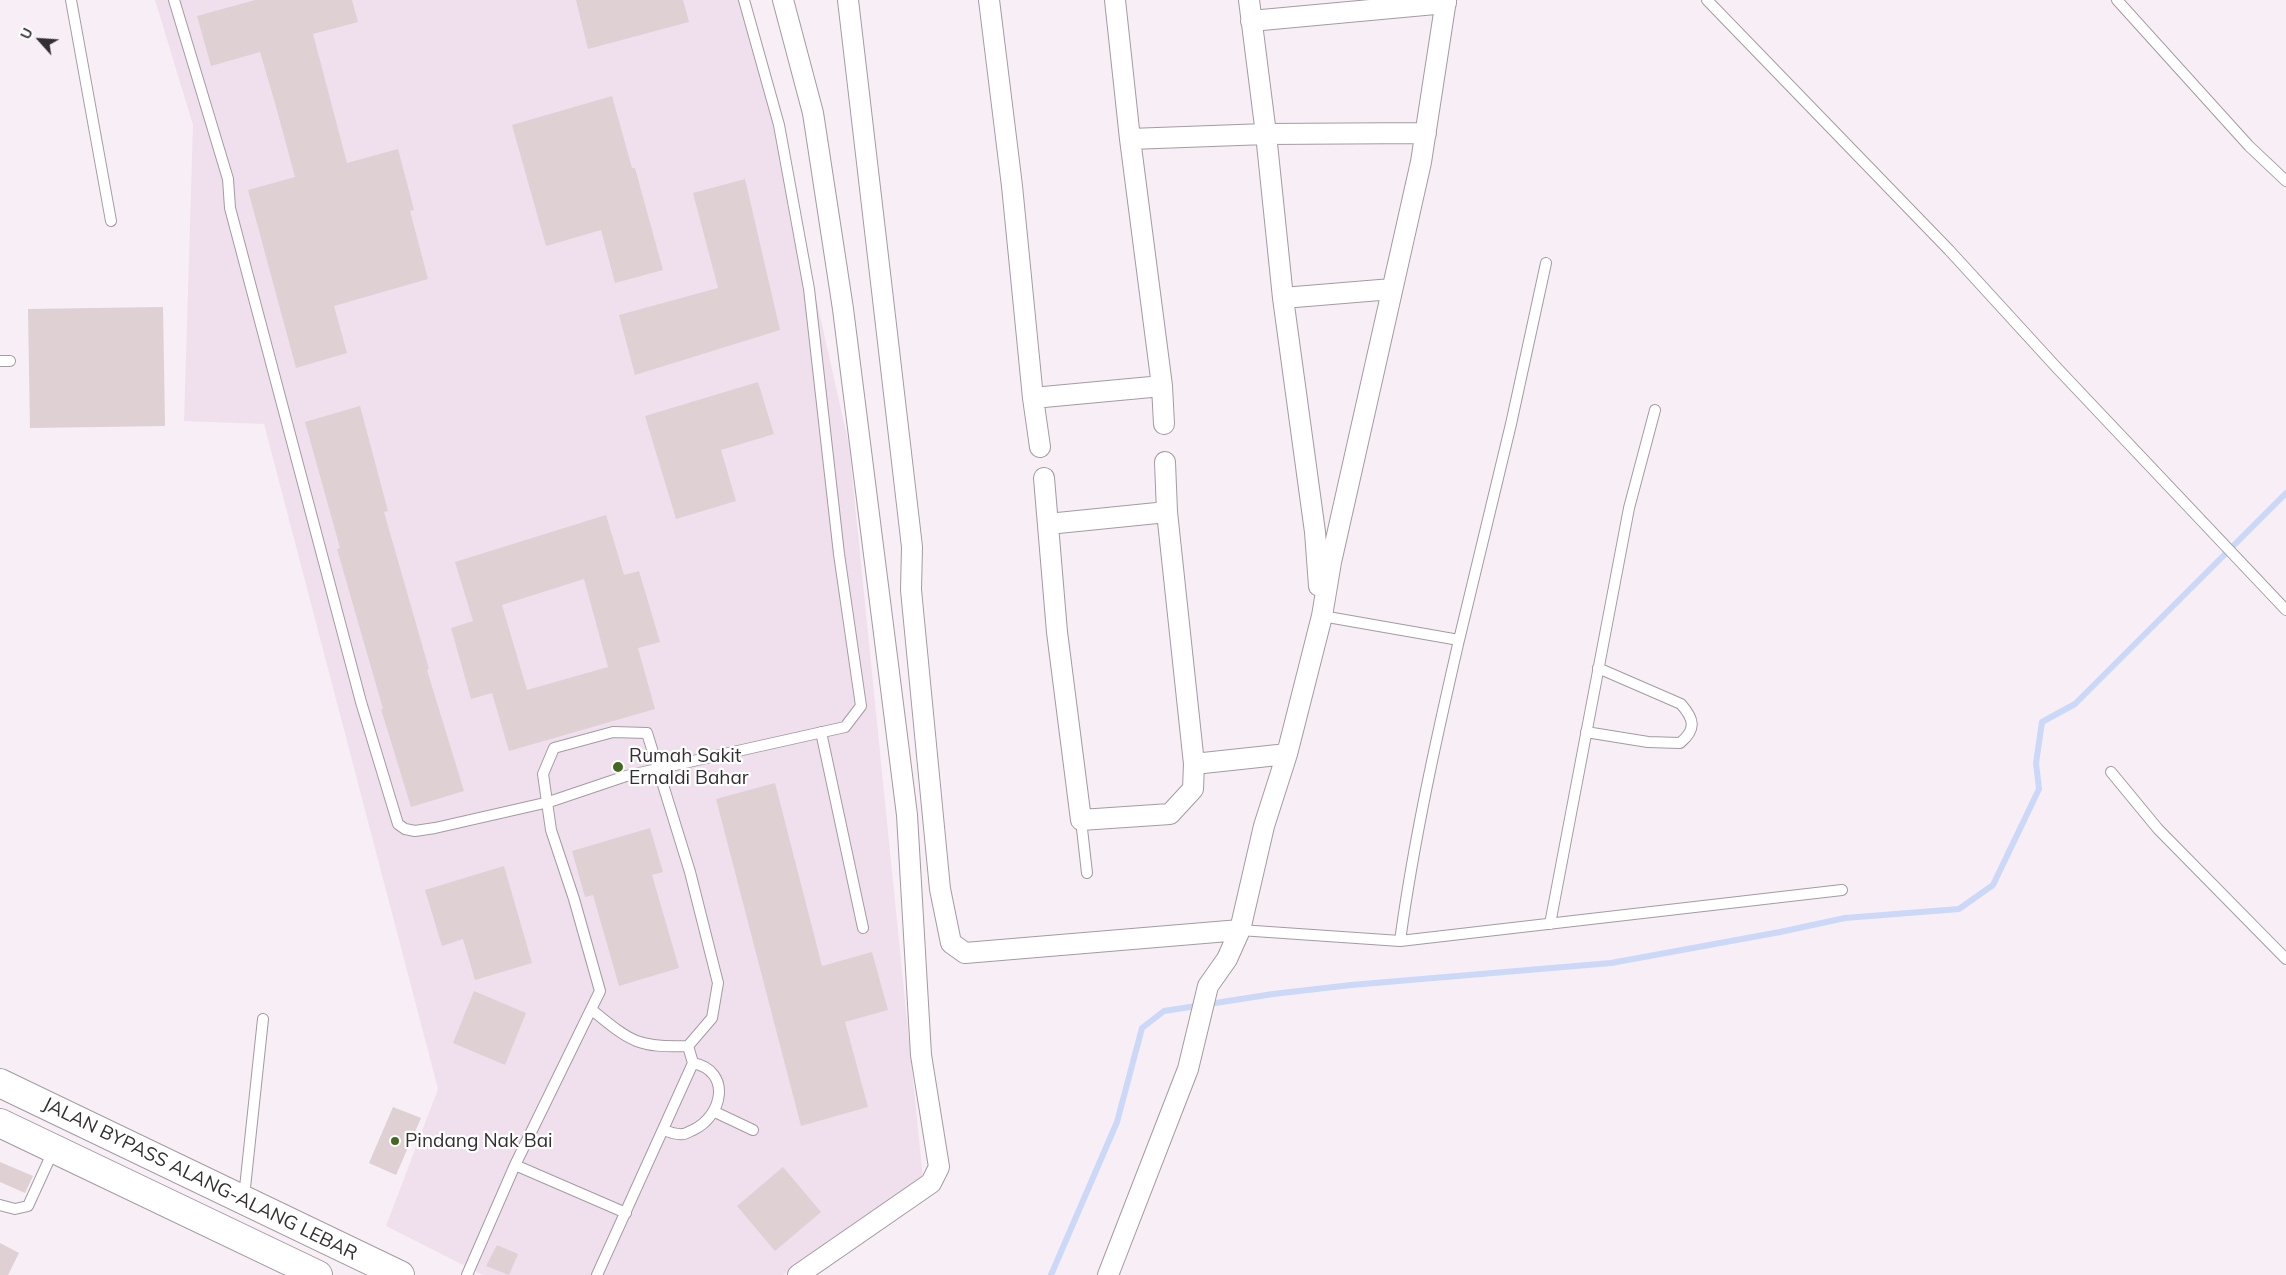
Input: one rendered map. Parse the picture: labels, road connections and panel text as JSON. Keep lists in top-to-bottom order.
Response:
{
  "streets": {
    "highway": ["JALAN BYPASS ALANG-ALANG LEBAR"]
  },
  "places": ["Rumah Sakit Ernaldi Bahar", "Pindang Nak Bai"],
  "north": "top left"
}
